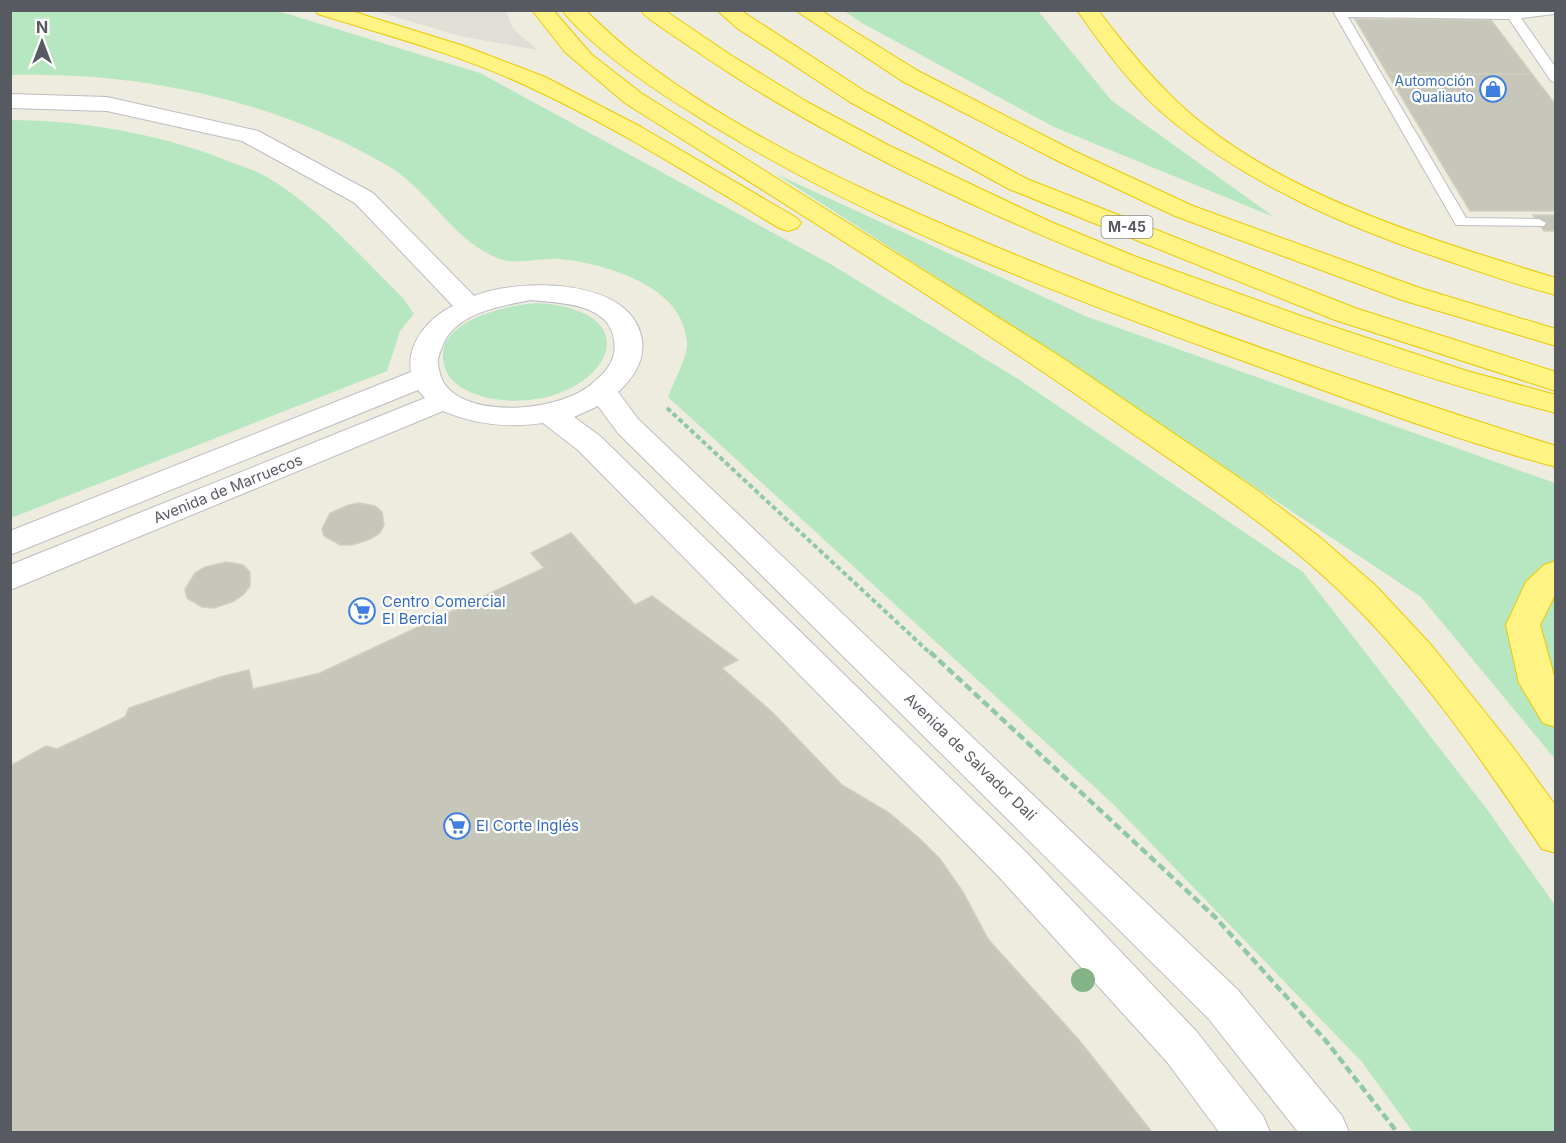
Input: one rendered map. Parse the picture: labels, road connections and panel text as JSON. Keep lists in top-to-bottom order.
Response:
{
  "streets": {
    "highway": ["M-45"],
    "street": ["Avenida de Marruecos", "Avenida de Salvador Dalí"]
  },
  "crossings": [
    ["Avenida de Marruecos", "Avenida de Salvador Dalí"]
  ],
  "places": {
    "shop": ["Automoción Qualiauto"],
    "supermarket": ["Centro Comercial El Bercial", "El Corte Inglés"]
  },
  "north": "top"
}
